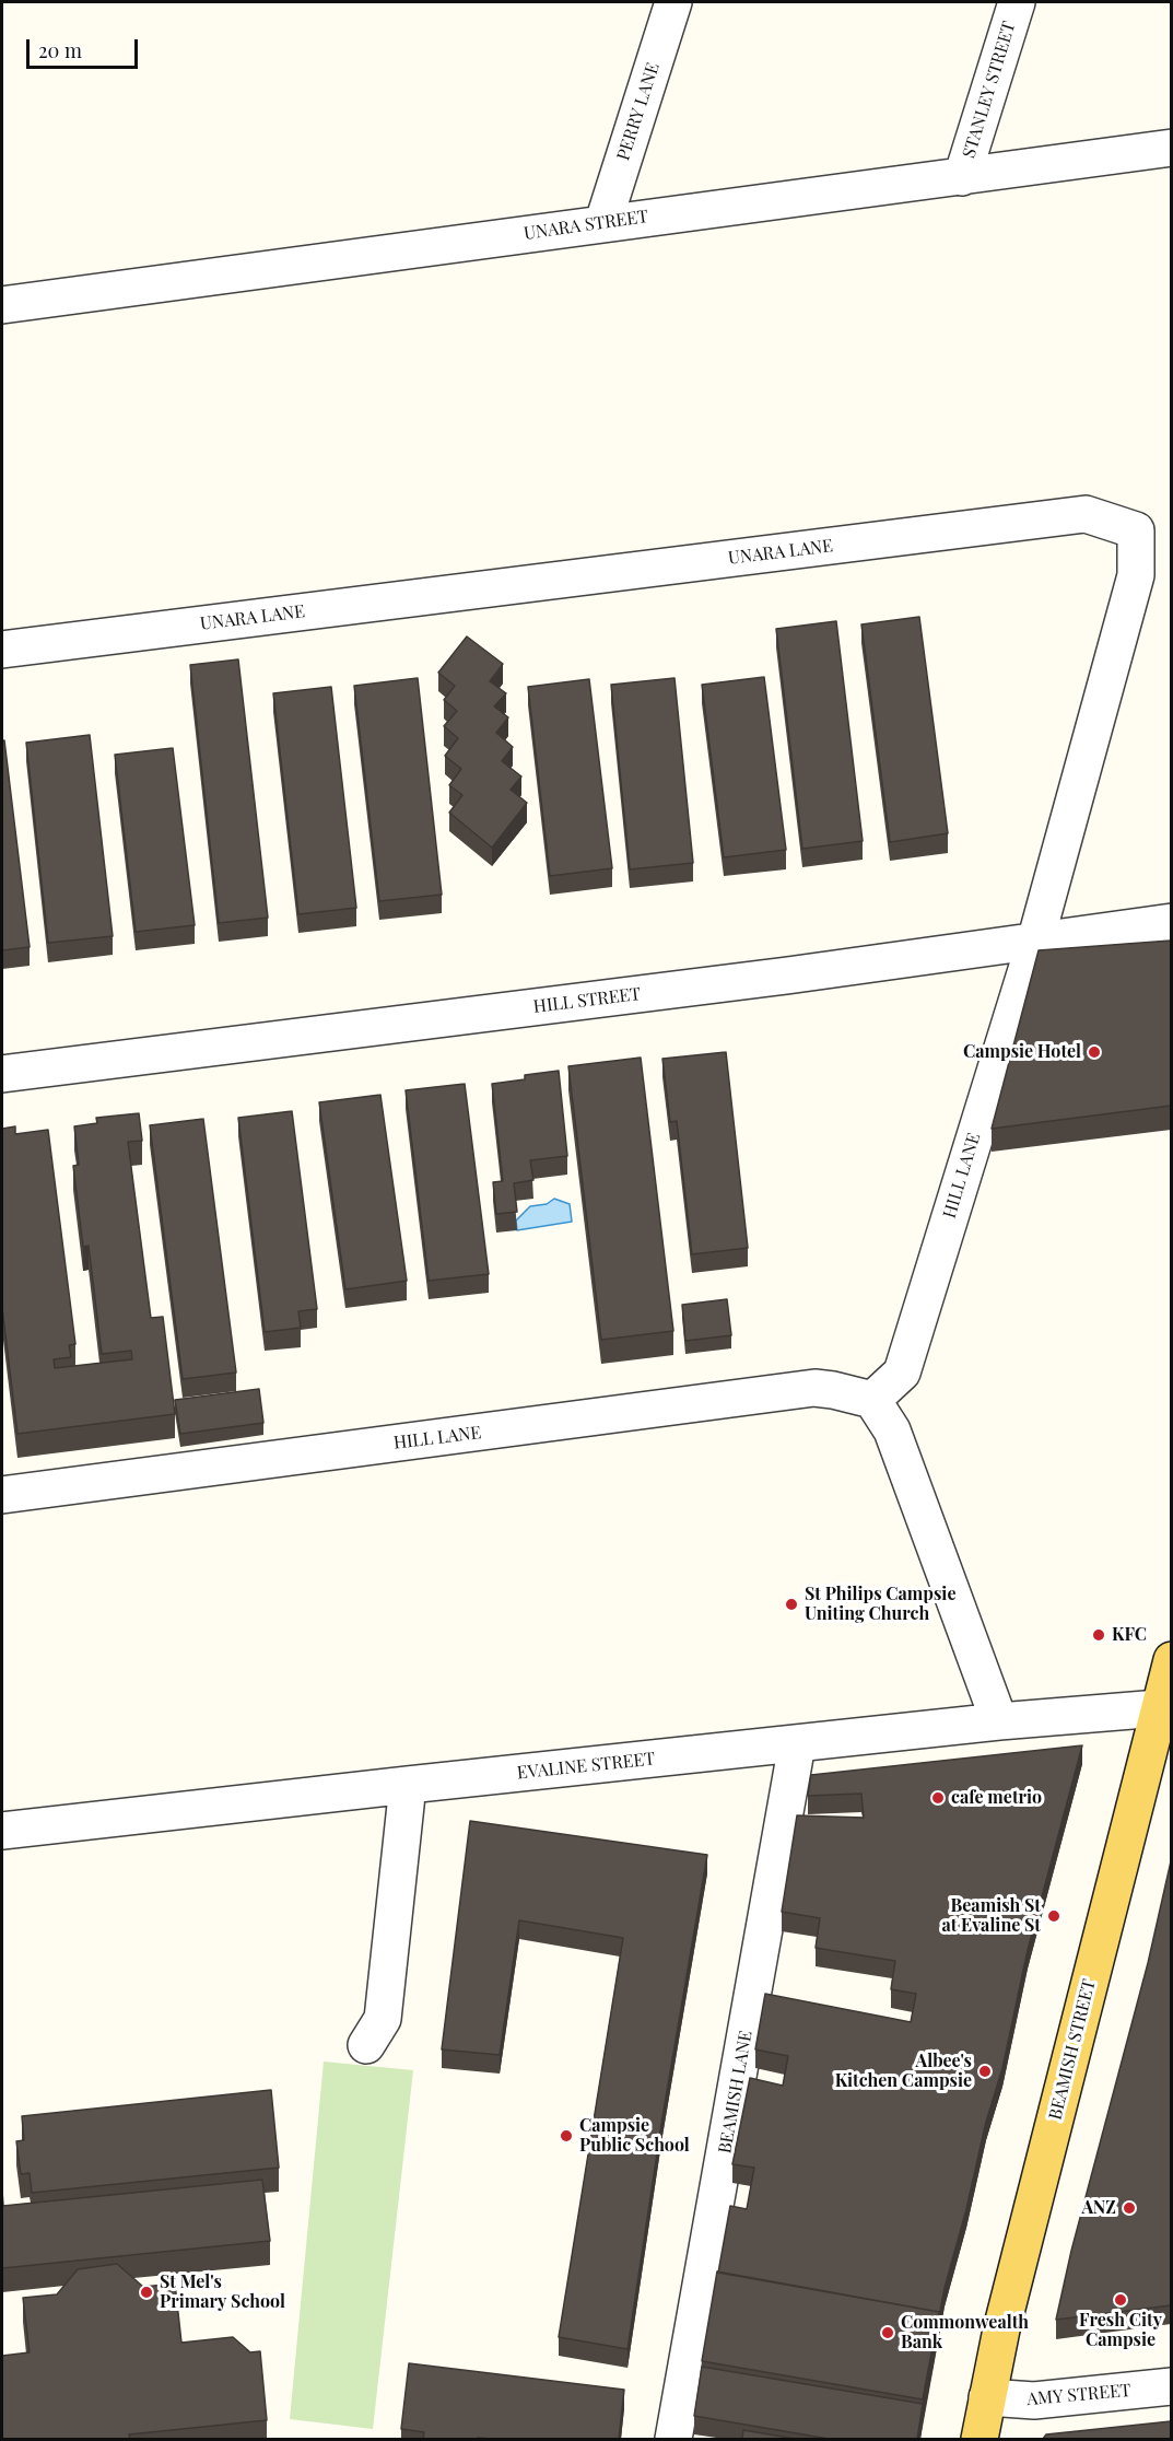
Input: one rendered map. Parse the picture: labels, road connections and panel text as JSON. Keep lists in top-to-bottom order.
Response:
{
  "streets": {
    "main road": ["BEAMISH STREET"],
    "street": [
      "STANLEY STREET",
      "PERRY LANE",
      "UNARA STREET",
      "UNARA LANE",
      "HILL STREET",
      "HILL LANE",
      "EVALINE STREET",
      "BEAMISH LANE",
      "AMY STREET"
    ]
  },
  "crossings": [
    ["STANLEY STREET", "UNARA STREET"],
    ["PERRY LANE", "UNARA STREET"],
    ["UNARA LANE", "HILL STREET"],
    ["UNARA LANE", "HILL LANE"],
    ["HILL STREET", "HILL LANE"],
    ["EVALINE STREET", "BEAMISH STREET"],
    ["EVALINE STREET", "BEAMISH LANE"],
    ["BEAMISH STREET", "AMY STREET"]
  ],
  "places": [
    "Campsie Hotel",
    "St Philips Campsie Uniting Church",
    "KFC",
    "cafe metrio",
    "Beamish St at Evaline St",
    "Albee's Kitchen Campsie",
    "Campsie Public School",
    "ANZ",
    "St Mel's Primary School",
    "Fresh City Campsie",
    "Commonwealth Bank"
  ],
  "scale_bar": "20 m"
}
